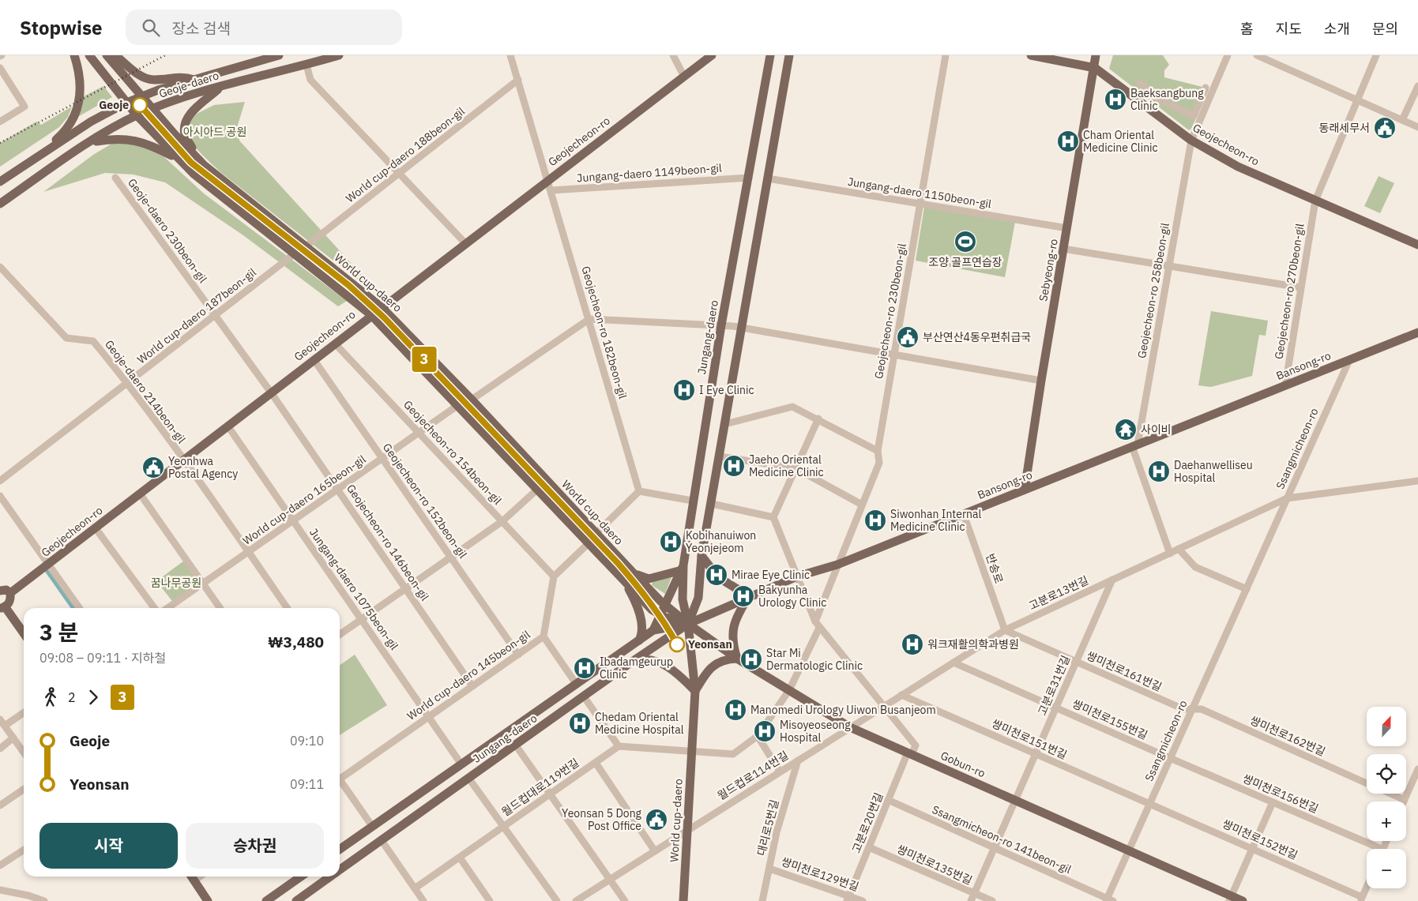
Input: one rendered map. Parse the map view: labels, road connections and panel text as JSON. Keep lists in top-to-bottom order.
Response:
{
  "streets": {
    "main road": [
      "Geoje-daero",
      "Geojecheon-ro",
      "Sebyeong-ro",
      "World cup-daero",
      "Jungang-daero",
      "Bansong-ro",
      "Gobun-ro"
    ],
    "street": [
      "World cup-daero 188beon-gil",
      "Jungang-daero 1149beon-gil",
      "Jungang-daero 1150beon-gil",
      "Geoje-daero 230beon-gil",
      "Geojecheon-ro 258beon-gil",
      "Geojecheon-ro 270beon-gil",
      "Geojecheon-ro 230beon-gil",
      "World cup-daero 187beon-gil",
      "Geojecheon-ro 182beon-gil",
      "Geoje-daero 214beon-gil",
      "Ssangmicheon-ro",
      "Geojecheon-ro 154beon-gil",
      "World cup-daero 165beon-gil",
      "Geojecheon-ro 152beon-gil",
      "Geojecheon-ro 146beon-gil",
      "반송로",
      "Jungang-daero 1075beon-gil",
      "고분로13번길",
      "쌍미천로161번길",
      "World cup-daero 145beon-gil",
      "고분로31번길",
      "쌍미천로155번길",
      "쌍미천로162번길",
      "쌍미천로151번길",
      "월드컵로114번길",
      "월드컵대로119번길",
      "쌍미천로156번길",
      "고분로20번길",
      "대리로5번길",
      "Ssangmicheon-ro 141beon-gil",
      "쌍미천로152번길",
      "쌍미천로135번길",
      "쌍미천로129번길"
    ]
  },
  "crossings": [
    ["Geoje-daero", "World cup-daero"],
    ["Geojecheon-ro", "Geoje-daero 230beon-gil"],
    ["Geojecheon-ro", "Sebyeong-ro"],
    ["Geojecheon-ro", "World cup-daero"],
    ["Geojecheon-ro", "Geojecheon-ro 258beon-gil"],
    ["Geojecheon-ro", "Geojecheon-ro 270beon-gil"],
    ["Geojecheon-ro", "Geojecheon-ro 182beon-gil"],
    ["Geojecheon-ro", "Geoje-daero 214beon-gil"],
    ["Geojecheon-ro", "Geojecheon-ro 154beon-gil"],
    ["Geojecheon-ro", "Geojecheon-ro 152beon-gil"],
    ["Geojecheon-ro", "Geojecheon-ro 146beon-gil"],
    ["Geojecheon-ro", "Jungang-daero 1075beon-gil"],
    ["World cup-daero 188beon-gil", "World cup-daero"],
    ["World cup-daero 188beon-gil", "Geojecheon-ro 182beon-gil"],
    ["Jungang-daero 1149beon-gil", "Geojecheon-ro 182beon-gil"],
    ["Jungang-daero 1149beon-gil", "Jungang-daero"],
    ["Jungang-daero 1150beon-gil", "Sebyeong-ro"],
    ["Jungang-daero 1150beon-gil", "Geojecheon-ro 230beon-gil"],
    ["Geoje-daero 230beon-gil", "World cup-daero 187beon-gil"],
    ["Geoje-daero 230beon-gil", "Geojecheon-ro 146beon-gil"],
    ["Sebyeong-ro", "Bansong-ro"],
    ["World cup-daero", "World cup-daero 187beon-gil"],
    ["World cup-daero", "Jungang-daero"],
    ["World cup-daero", "Bansong-ro"],
    ["World cup-daero", "World cup-daero 165beon-gil"],
    ["World cup-daero", "Gobun-ro"],
    ["World cup-daero", "월드컵로114번길"],
    ["World cup-daero", "월드컵대로119번길"],
    ["Geojecheon-ro 258beon-gil", "Bansong-ro"],
    ["Geojecheon-ro 270beon-gil", "Bansong-ro"],
    ["Geojecheon-ro 230beon-gil", "Bansong-ro"],
    ["World cup-daero 187beon-gil", "Geoje-daero 214beon-gil"],
    ["Jungang-daero", "Bansong-ro"],
    ["Jungang-daero", "Jungang-daero 1075beon-gil"],
    ["Jungang-daero", "Gobun-ro"],
    ["Jungang-daero", "월드컵대로119번길"],
    ["Bansong-ro", "Ssangmicheon-ro"],
    ["Bansong-ro", "반송로"],
    ["Bansong-ro", "Gobun-ro"],
    ["Geoje-daero 214beon-gil", "World cup-daero 165beon-gil"],
    ["Ssangmicheon-ro", "고분로13번길"],
    ["Ssangmicheon-ro", "쌍미천로161번길"],
    ["Ssangmicheon-ro", "쌍미천로155번길"],
    ["Ssangmicheon-ro", "쌍미천로162번길"],
    ["Ssangmicheon-ro", "쌍미천로151번길"],
    ["Ssangmicheon-ro", "Gobun-ro"],
    ["Ssangmicheon-ro", "쌍미천로156번길"],
    ["Ssangmicheon-ro", "Ssangmicheon-ro 141beon-gil"],
    ["Ssangmicheon-ro", "쌍미천로152번길"],
    ["Geojecheon-ro 154beon-gil", "World cup-daero 165beon-gil"],
    ["Geojecheon-ro 154beon-gil", "World cup-daero 145beon-gil"],
    ["World cup-daero 165beon-gil", "Geojecheon-ro 152beon-gil"],
    ["World cup-daero 165beon-gil", "Geojecheon-ro 146beon-gil"],
    ["World cup-daero 165beon-gil", "Jungang-daero 1075beon-gil"],
    ["Geojecheon-ro 152beon-gil", "World cup-daero 145beon-gil"],
    ["Geojecheon-ro 146beon-gil", "World cup-daero 145beon-gil"],
    ["반송로", "고분로13번길"],
    ["반송로", "쌍미천로161번길"],
    ["Jungang-daero 1075beon-gil", "World cup-daero 145beon-gil"],
    ["고분로13번길", "쌍미천로161번길"],
    ["고분로13번길", "고분로31번길"],
    ["고분로13번길", "쌍미천로155번길"],
    ["고분로13번길", "쌍미천로151번길"],
    ["고분로13번길", "Gobun-ro"],
    ["고분로13번길", "월드컵로114번길"],
    ["쌍미천로161번길", "고분로31번길"],
    ["쌍미천로161번길", "쌍미천로162번길"],
    ["고분로31번길", "쌍미천로155번길"],
    ["고분로31번길", "쌍미천로151번길"],
    ["고분로31번길", "Gobun-ro"],
    ["고분로31번길", "Ssangmicheon-ro 141beon-gil"],
    ["고분로31번길", "쌍미천로135번길"],
    ["쌍미천로155번길", "쌍미천로156번길"],
    ["쌍미천로151번길", "쌍미천로152번길"],
    ["Gobun-ro", "월드컵로114번길"],
    ["Gobun-ro", "고분로20번길"],
    ["월드컵로114번길", "대리로5번길"],
    ["고분로20번길", "Ssangmicheon-ro 141beon-gil"],
    ["고분로20번길", "쌍미천로135번길"],
    ["고분로20번길", "쌍미천로129번길"],
    ["대리로5번길", "쌍미천로129번길"]
  ],
  "parks": ["아시아드 공원", "꿈나무공원"],
  "places": {
    "hospital": [
      "Baeksangbung Clinic",
      "Cham Oriental Medicine Clinic",
      "I Eye Clinic",
      "Jaeho Oriental Medicine Clinic",
      "Daehanwelliseu Hospital",
      "Siwonhan Internal Medicine Clinic",
      "Kobihanuiwon Yeonjejeom",
      "Mirae Eye Clinic",
      "Bakyunha Urology Clinic",
      "워크재활의학과병원",
      "Star Mi Dermatologic Clinic",
      "Ibadamgeurup Clinic",
      "Manomedi Urology Uiwon Busanjeom",
      "Chedam Oriental Medicine Hospital",
      "Misoyeoseong Hospital"
    ],
    "other": ["Geoje", "Yeonsan"],
    "public building": [
      "동래세무서",
      "부산연산4동우편취급국",
      "Yeonhwa Postal Agency",
      "Yeonsan 5 Dong Post Office"
    ],
    "sports": ["조양 골프연습장"],
    "temple": ["사이비"]
  },
  "lines": ["metro line 3"],
  "north": "top",
  "page": {
    "header": "Stopwise",
    "search": "장소 검색",
    "nav": [
      "홈",
      "지도",
      "소개",
      "문의"
    ],
    "on_map": "3",
    "heading": ["3 분", "09:08 – 09:11 · 지하철", "₩3,480"],
    "legs": ["2", "3"],
    "map_buttons": ["+", "−"],
    "list": [
      {
        "name": "Geoje",
        "value": "09:10"
      },
      {
        "name": "Yeonsan",
        "value": "09:11"
      }
    ],
    "buttons": ["시작", "승차권"]
  }
}
